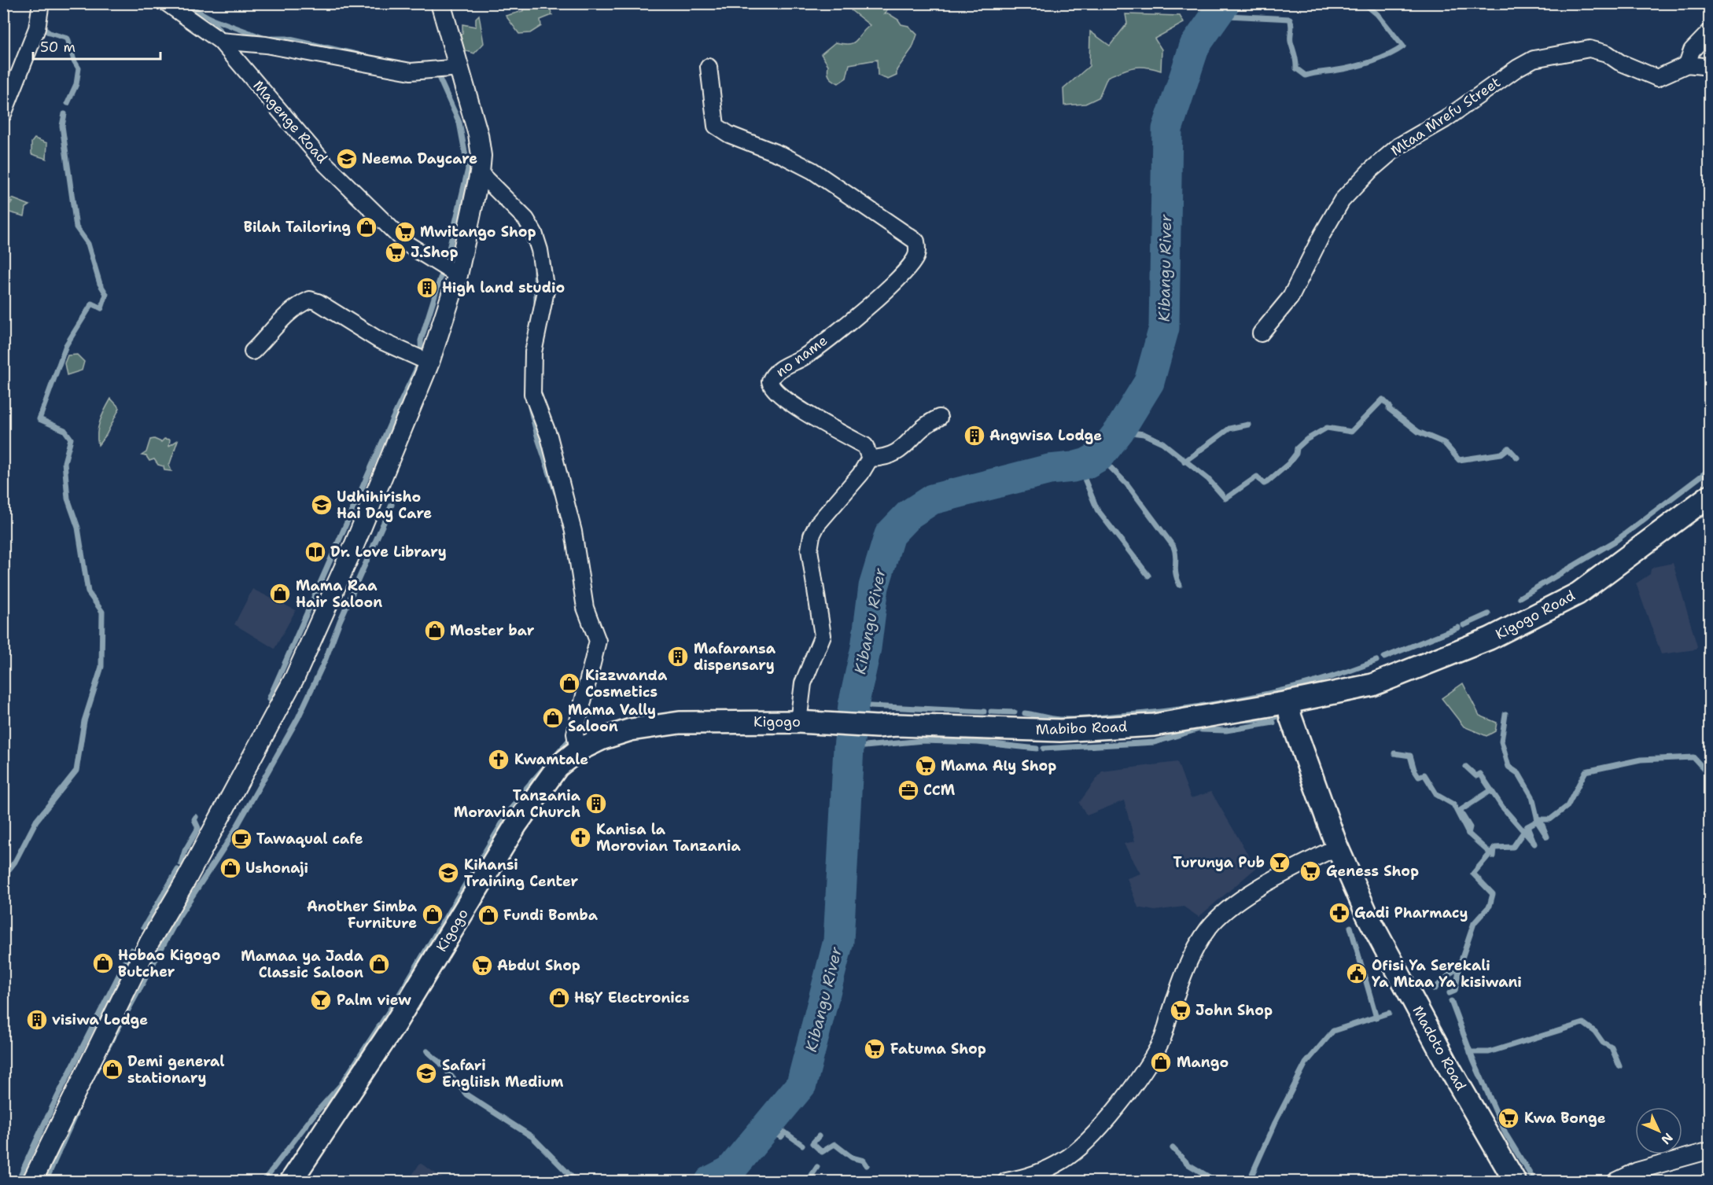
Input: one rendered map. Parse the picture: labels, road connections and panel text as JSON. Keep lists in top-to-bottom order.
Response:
{
  "streets": {
    "main road": [
      "Kigogo Road",
      "Kigogo",
      "Mabibo Road",
      "Madoto Road"
    ],
    "street": ["Mtaa Mrefu Street", "Magenge Road", "no name"]
  },
  "crossings": [
    ["Kigogo Road", "Mabibo Road"],
    ["Kigogo", "Mabibo Road"],
    ["Mabibo Road", "Madoto Road"]
  ],
  "water": ["Kibangu River"],
  "places": {
    "school or university": [
      "Neema Daycare",
      "Udhihirisho Hai Day Care",
      "Kihansi Training Center",
      "Safari Engliish Medium"
    ],
    "shop": [
      "Bilah Tailoring",
      "Mama Raa Hair Saloon",
      "Moster bar",
      "Kizzwanda Cosmetics",
      "Mama Vally Saloon",
      "Ushonaji",
      "Another Simba Furniture",
      "Fundi Bomba",
      "Hobao Kigogo Butcher",
      "Mamaa ya Jada Classic Saloon",
      "H&Y Electronics",
      "Mango",
      "Demi general stationary"
    ],
    "supermarket": [
      "Mwitango Shop",
      "J.Shop",
      "Mama Aly Shop",
      "Geness Shop",
      "Abdul Shop",
      "John Shop",
      "Fatuma Shop",
      "Kwa Bonge"
    ],
    "building": [
      "High land studio",
      "Angwisa Lodge",
      "Mafaransa dispensary",
      "Tanzania Moravian Church",
      "visiwa Lodge"
    ],
    "library": ["Dr. Love Library"],
    "church": ["Kwamtale", "Kanisa la Morovian Tanzania"],
    "office": ["CCM"],
    "cafe": ["Tawaqual cafe"],
    "bar": ["Turunya Pub", "Palm view"],
    "pharmacy": ["Gadi Pharmacy"],
    "public building": ["Ofisi Ya Serekali Ya Mtaa Ya kisiwani"]
  },
  "scale_bar": "50 m",
  "north": "bottom right"
}
